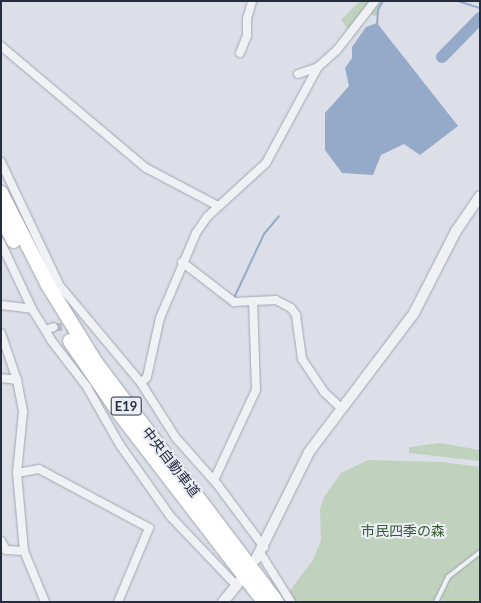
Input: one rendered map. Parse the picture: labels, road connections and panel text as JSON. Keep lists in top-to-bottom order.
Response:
{
  "streets": {
    "highway": ["E19", "中央自動車道"]
  },
  "parks": ["市民四季の森"]
}
